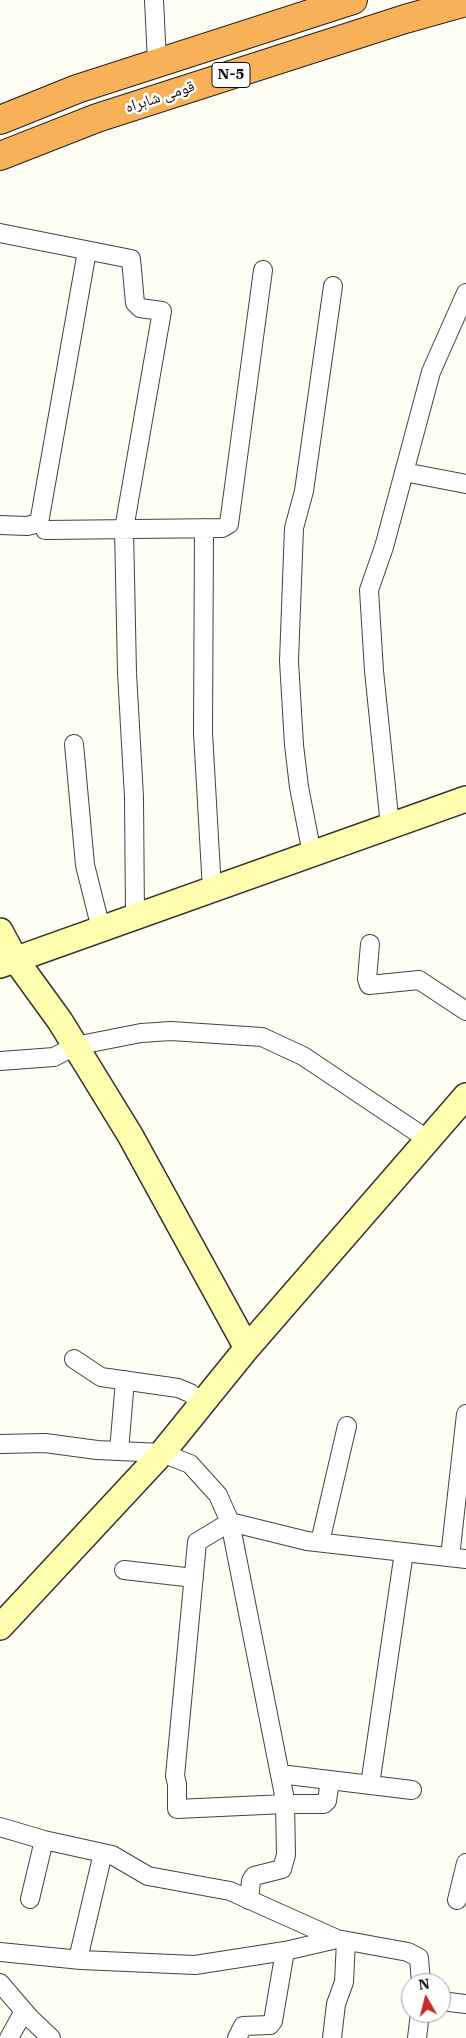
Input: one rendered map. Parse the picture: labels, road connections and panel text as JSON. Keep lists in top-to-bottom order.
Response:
{
  "streets": {
    "highway": ["N-5", "قومی شاہراہ"]
  },
  "north": "top"
}
